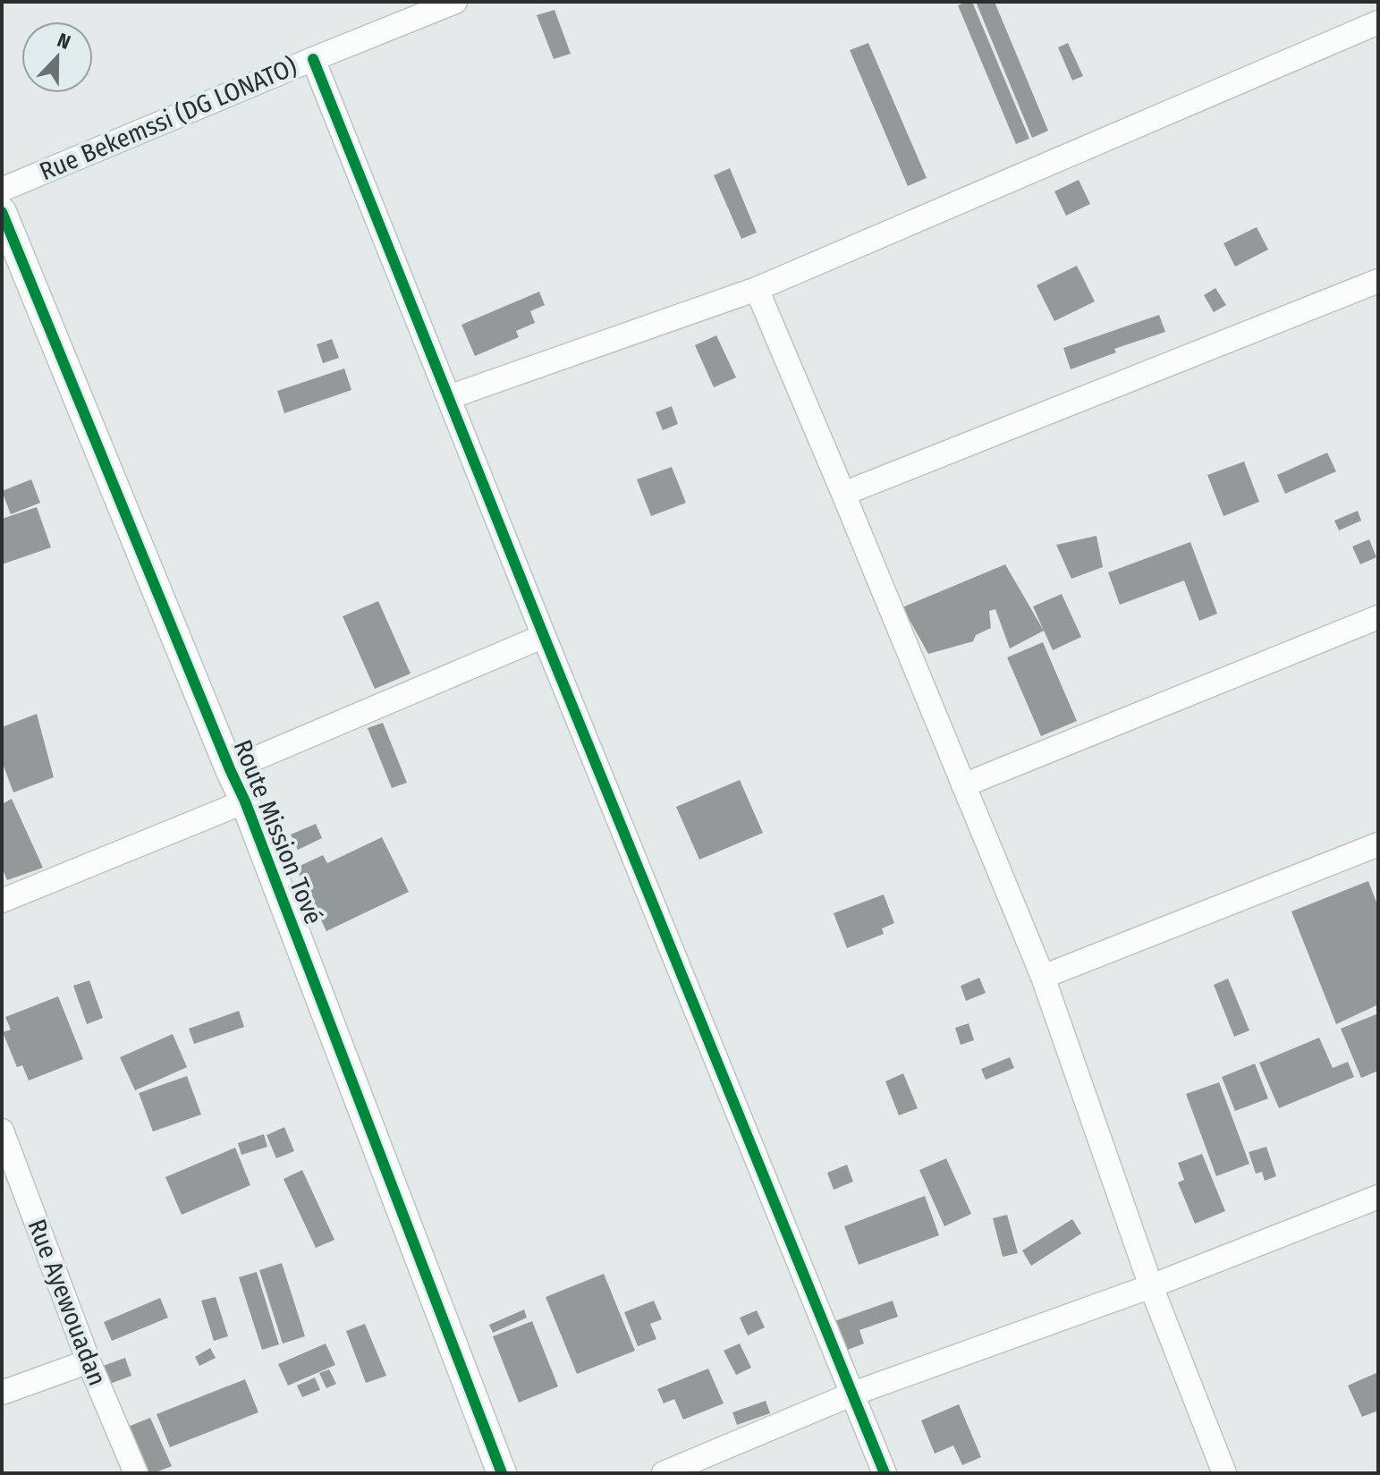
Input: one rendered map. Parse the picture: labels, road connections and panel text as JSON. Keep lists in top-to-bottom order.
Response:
{
  "streets": {
    "street": ["Rue Bekemssi (DG LONATO)", "Route Mission Tové", "Rue Ayewouadan"]
  },
  "north": "top"
}
